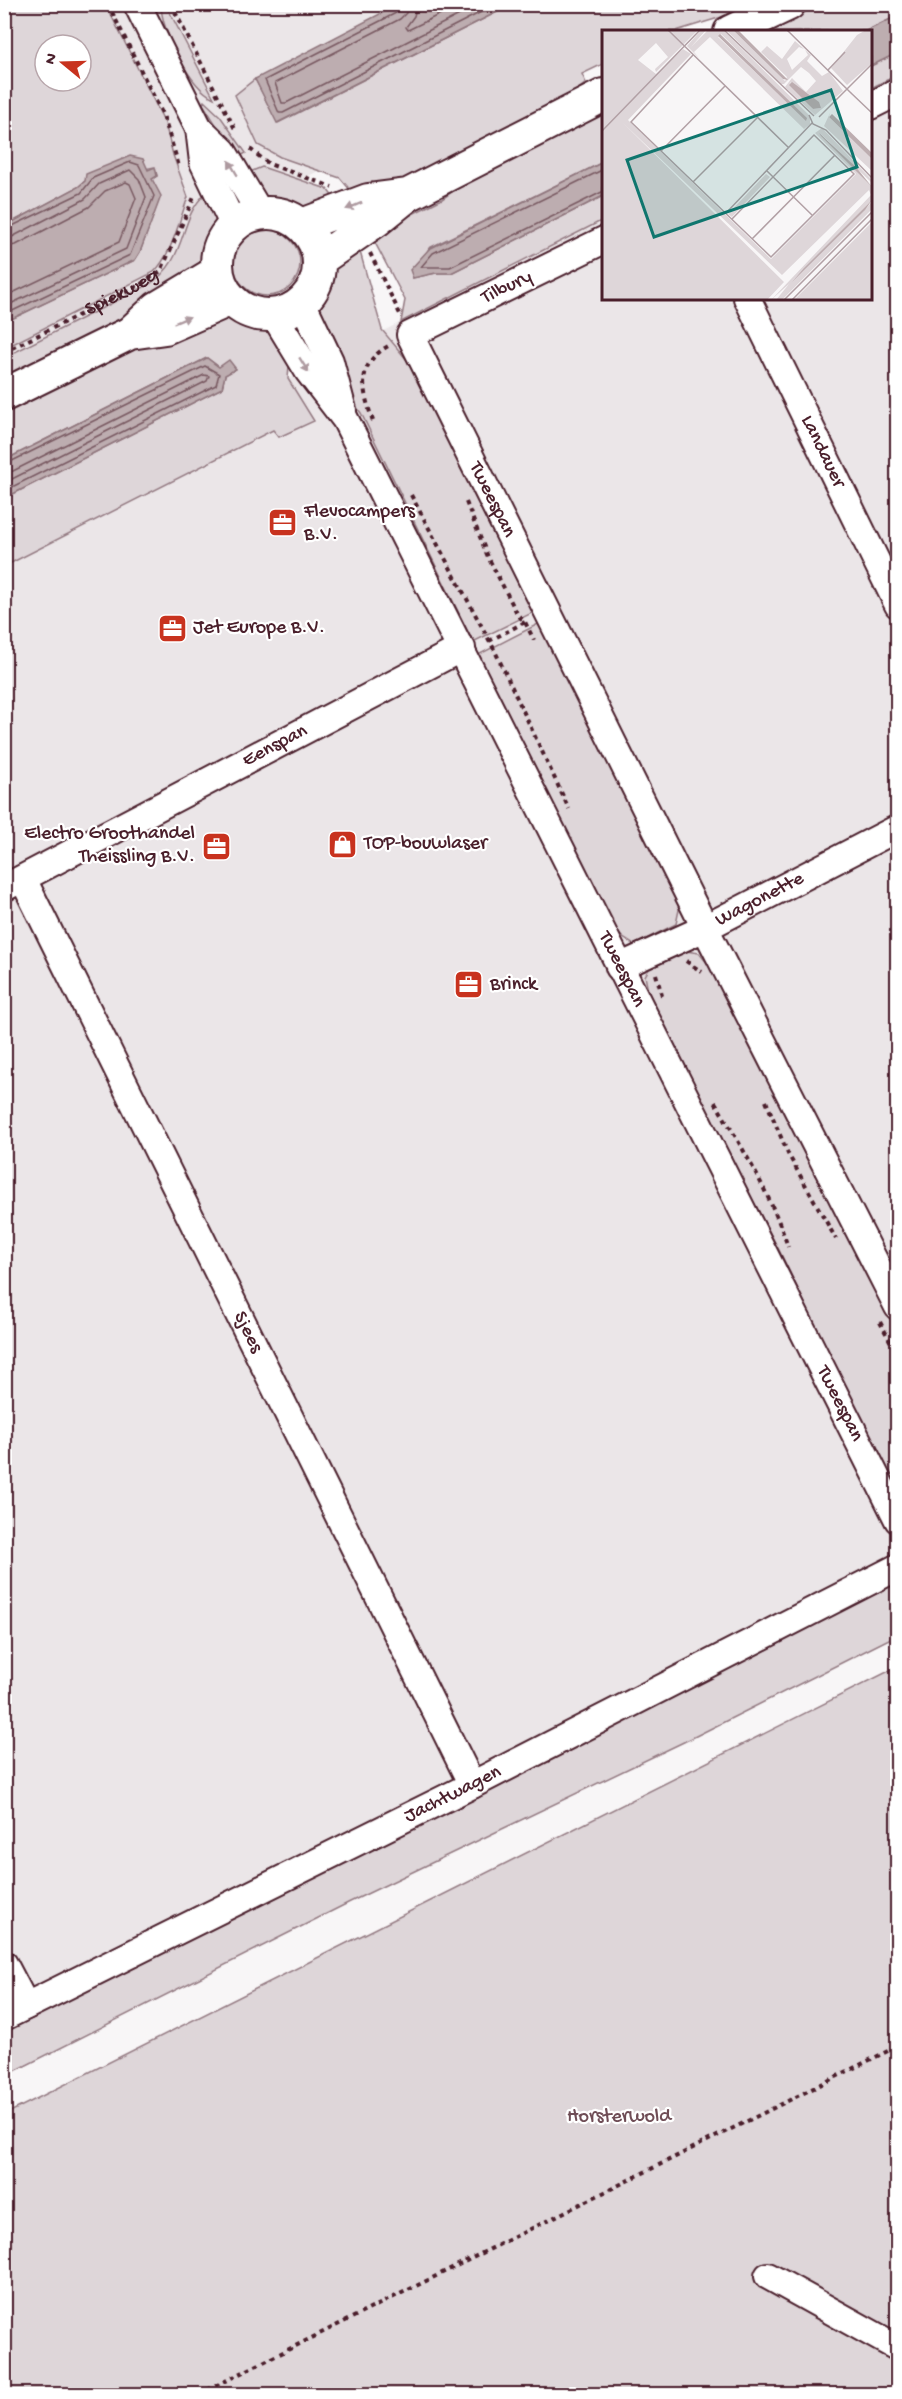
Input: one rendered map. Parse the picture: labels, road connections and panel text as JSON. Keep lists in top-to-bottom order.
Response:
{
  "streets": {
    "main road": ["Spiekweg"],
    "street": [
      "Tilbury",
      "Landauer",
      "Tweespan",
      "Eenspan",
      "Wagonette",
      "Sjees",
      "Jachtwagen"
    ]
  },
  "crossings": [
    ["Tilbury", "Tweespan"],
    ["Spiekweg", "Tweespan"],
    ["Tweespan", "Eenspan"],
    ["Tweespan", "Wagonette"],
    ["Eenspan", "Sjees"],
    ["Sjees", "Jachtwagen"]
  ],
  "parks": ["Horsterwold"],
  "places": {
    "office": [
      "Flevocampers B.V.",
      "Jet Europe B.V.",
      "Electro Groothandel Theissling B.V.",
      "Brinck"
    ],
    "shop": ["TOP-bouwlaser"]
  },
  "north": "left"
}
